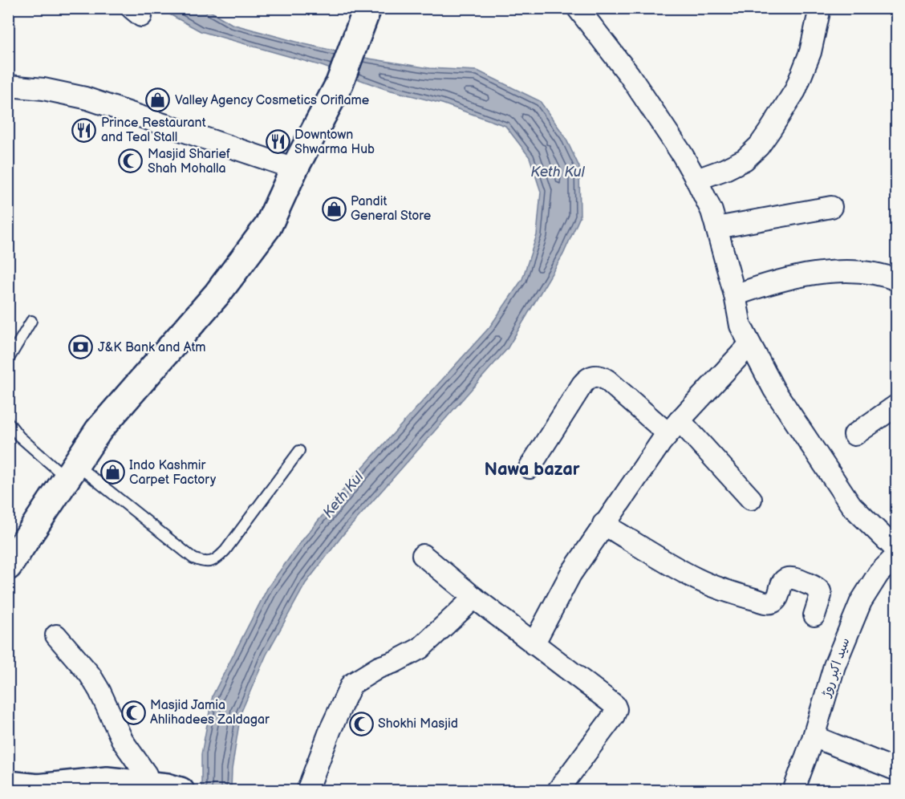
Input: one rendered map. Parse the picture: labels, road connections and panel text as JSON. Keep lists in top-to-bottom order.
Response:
{
  "streets": {
    "street": ["سید اکبر روڑ"]
  },
  "districts": ["Nawa bazar"],
  "water": ["Keth Kul"],
  "places": {
    "shop": ["Valley Agency Cosmetics Oriflame", "Pandit General Store", "Indo Kashmir Carpet Factory"],
    "restaurant": ["Prince Restaurant and Teal Stall", "Downtown Shwarma Hub"],
    "mosque": ["Masjid Sharief Shah Mohalla", "Masjid Jamia Ahlihadees Zaldagar", "Shokhi Masjid"],
    "bank": ["J&K Bank and Atm"]
  }
}
